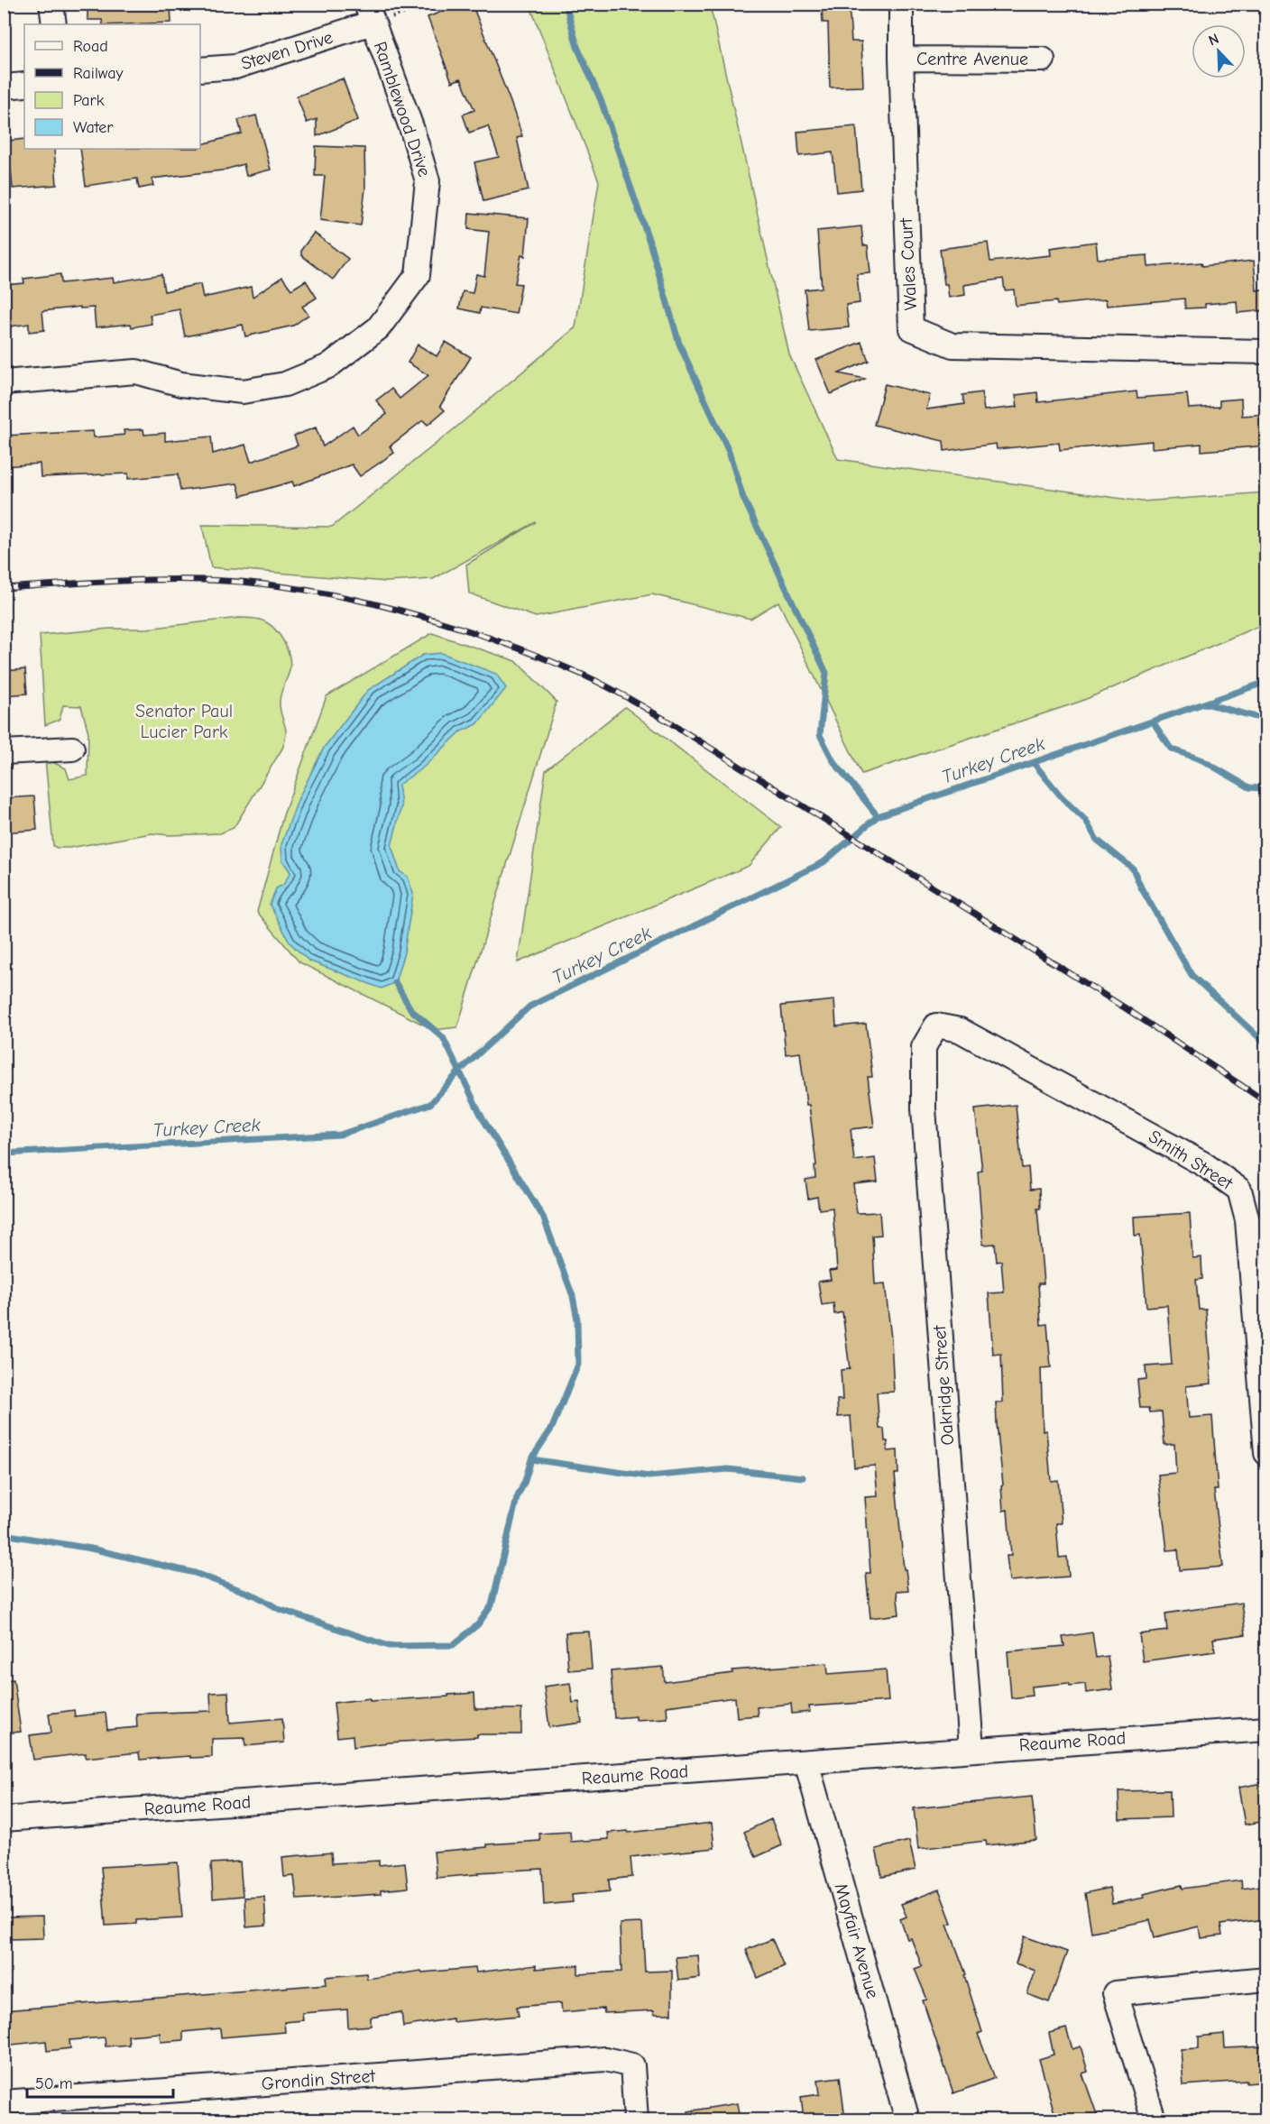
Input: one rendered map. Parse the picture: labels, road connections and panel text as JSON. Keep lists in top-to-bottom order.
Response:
{
  "streets": {
    "street": [
      "Steven Drive",
      "Centre Avenue",
      "Ramblewood Drive",
      "Wales Court",
      "Smith Street",
      "Oakridge Street",
      "Reaume Road",
      "Mayfair Avenue",
      "Grondin Street"
    ]
  },
  "crossings": [
    ["Steven Drive", "Ramblewood Drive"],
    ["Centre Avenue", "Wales Court"],
    ["Smith Street", "Oakridge Street"],
    ["Oakridge Street", "Reaume Road"],
    ["Reaume Road", "Mayfair Avenue"]
  ],
  "water": ["Turkey Creek"],
  "parks": ["Senator Paul Lucier Park"],
  "legend": [
    "Road",
    "Railway",
    "Park",
    "Water"
  ],
  "scale_bar": "50 m",
  "north": "top left"
}
